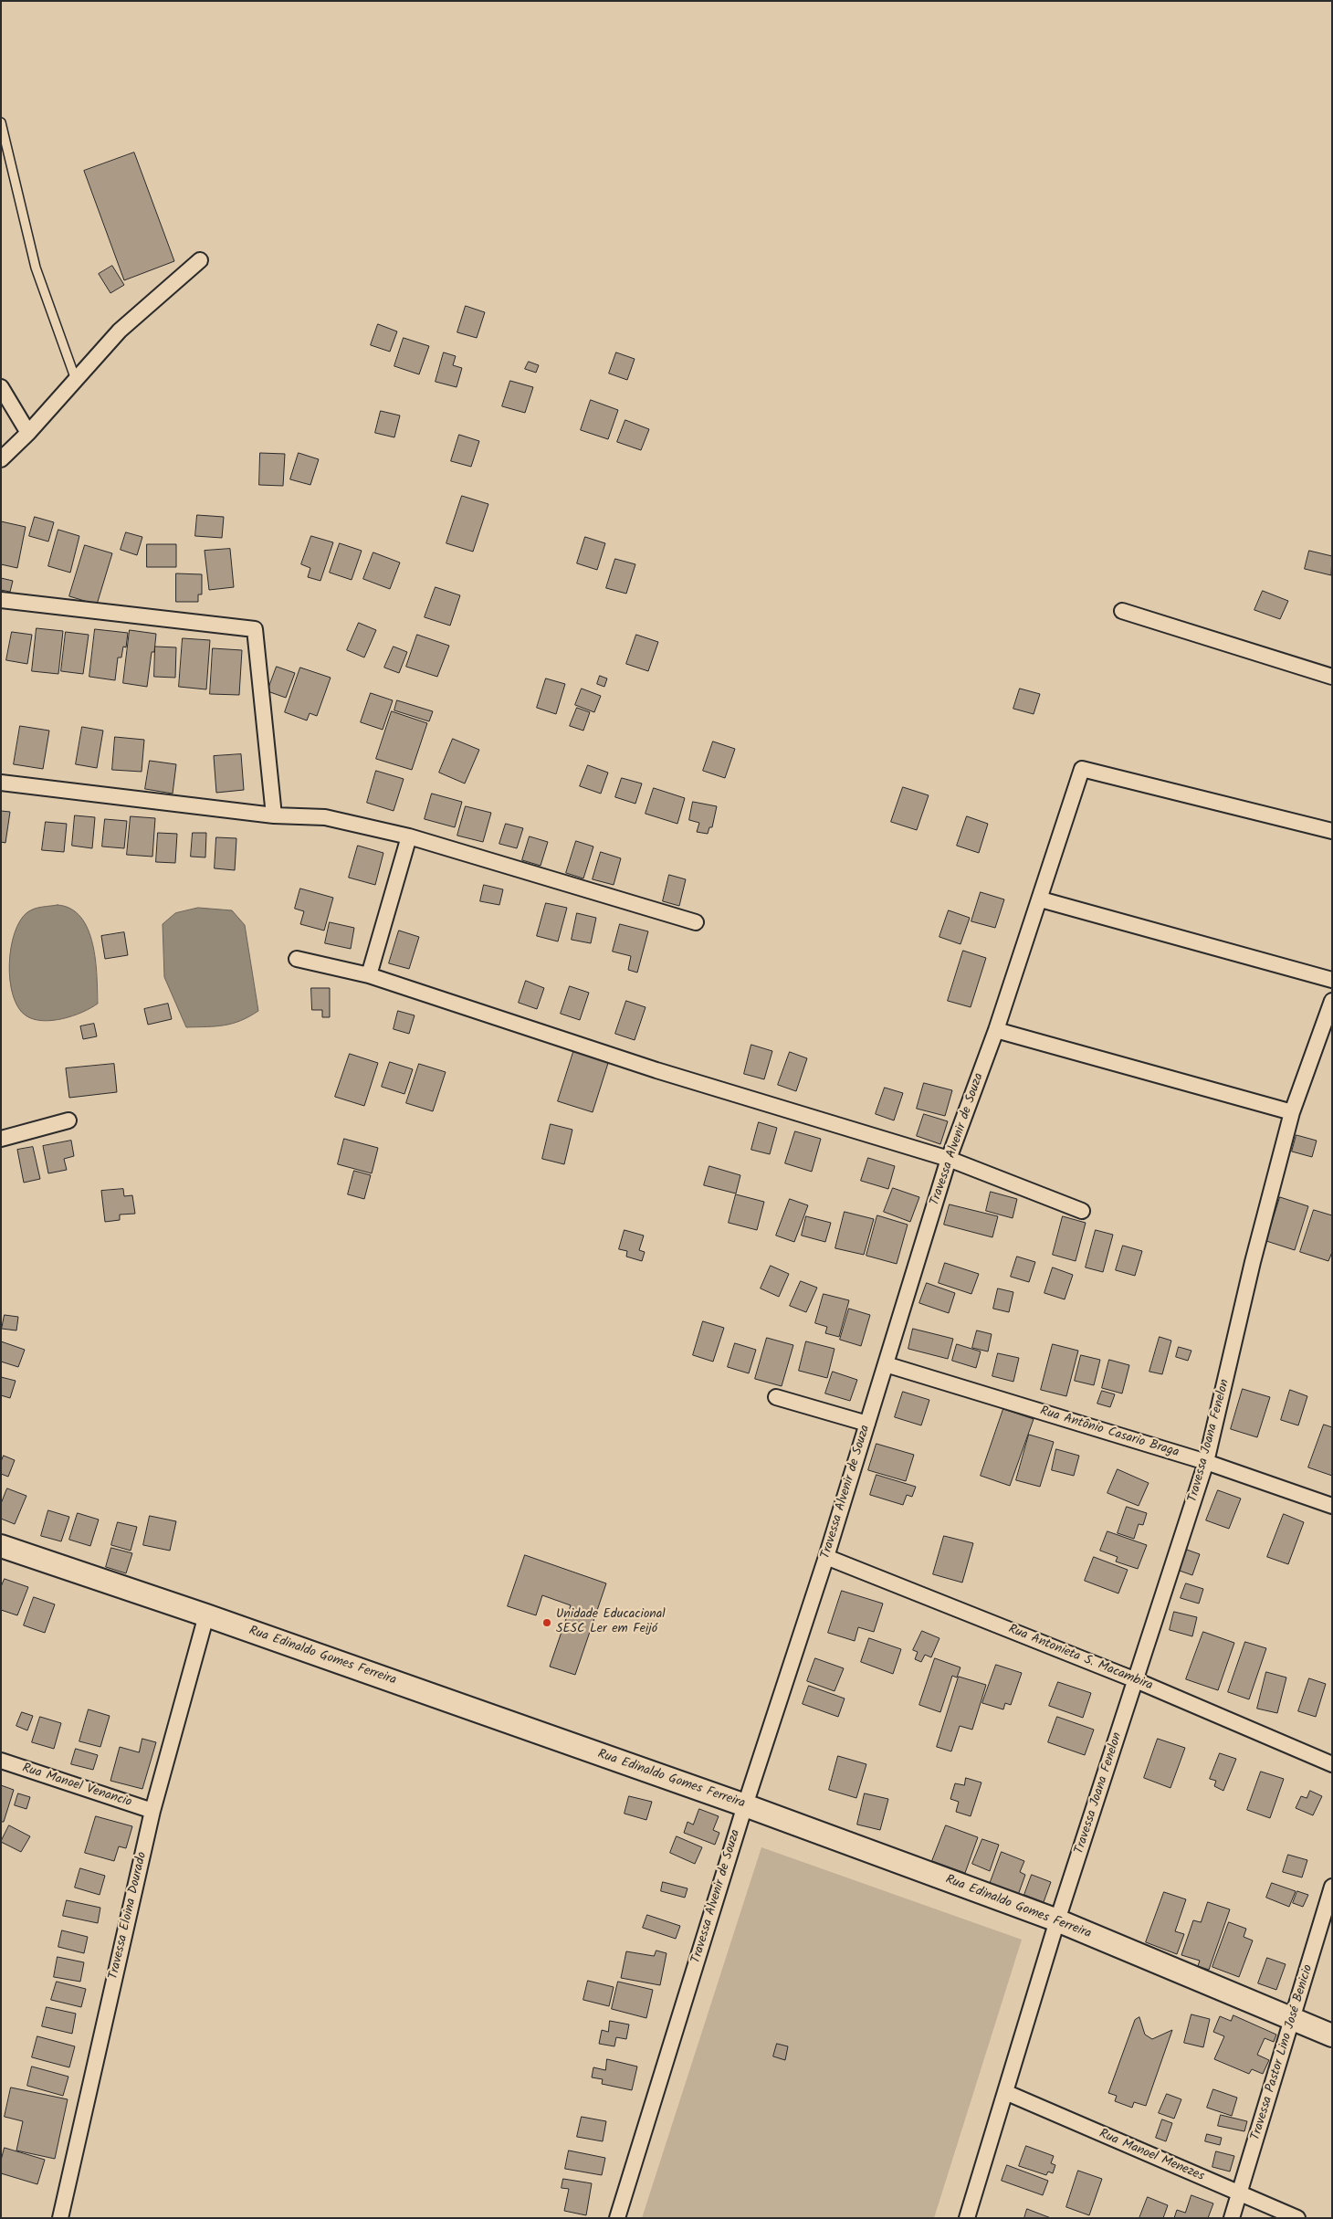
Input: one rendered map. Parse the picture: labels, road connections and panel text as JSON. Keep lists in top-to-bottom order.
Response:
{
  "streets": {
    "street": [
      "Travessa Alvenir de Souza",
      "Rua Antônio Casario Braga",
      "Travessa Joana Fenelon",
      "Rua Edinaldo Gomes Ferreira",
      "Rua Antonieta S. Macambira",
      "Rua Manoel Venancio",
      "Travessa Eloina Dourado",
      "Travessa Pastor Lino José Benicio",
      "Rua Manoel Menezes"
    ]
  },
  "crossings": [
    ["Travessa Alvenir de Souza", "Rua Antônio Casario Braga"],
    ["Travessa Alvenir de Souza", "Rua Edinaldo Gomes Ferreira"],
    ["Travessa Alvenir de Souza", "Rua Antonieta S. Macambira"],
    ["Rua Antônio Casario Braga", "Travessa Joana Fenelon"],
    ["Travessa Joana Fenelon", "Rua Edinaldo Gomes Ferreira"],
    ["Travessa Joana Fenelon", "Rua Antonieta S. Macambira"],
    ["Travessa Joana Fenelon", "Rua Manoel Menezes"],
    ["Rua Edinaldo Gomes Ferreira", "Travessa Eloina Dourado"],
    ["Rua Edinaldo Gomes Ferreira", "Travessa Pastor Lino José Benicio"],
    ["Rua Manoel Venancio", "Travessa Eloina Dourado"],
    ["Travessa Pastor Lino José Benicio", "Rua Manoel Menezes"]
  ],
  "places": ["Unidade Educacional SESC Ler em Feijó"]
}
